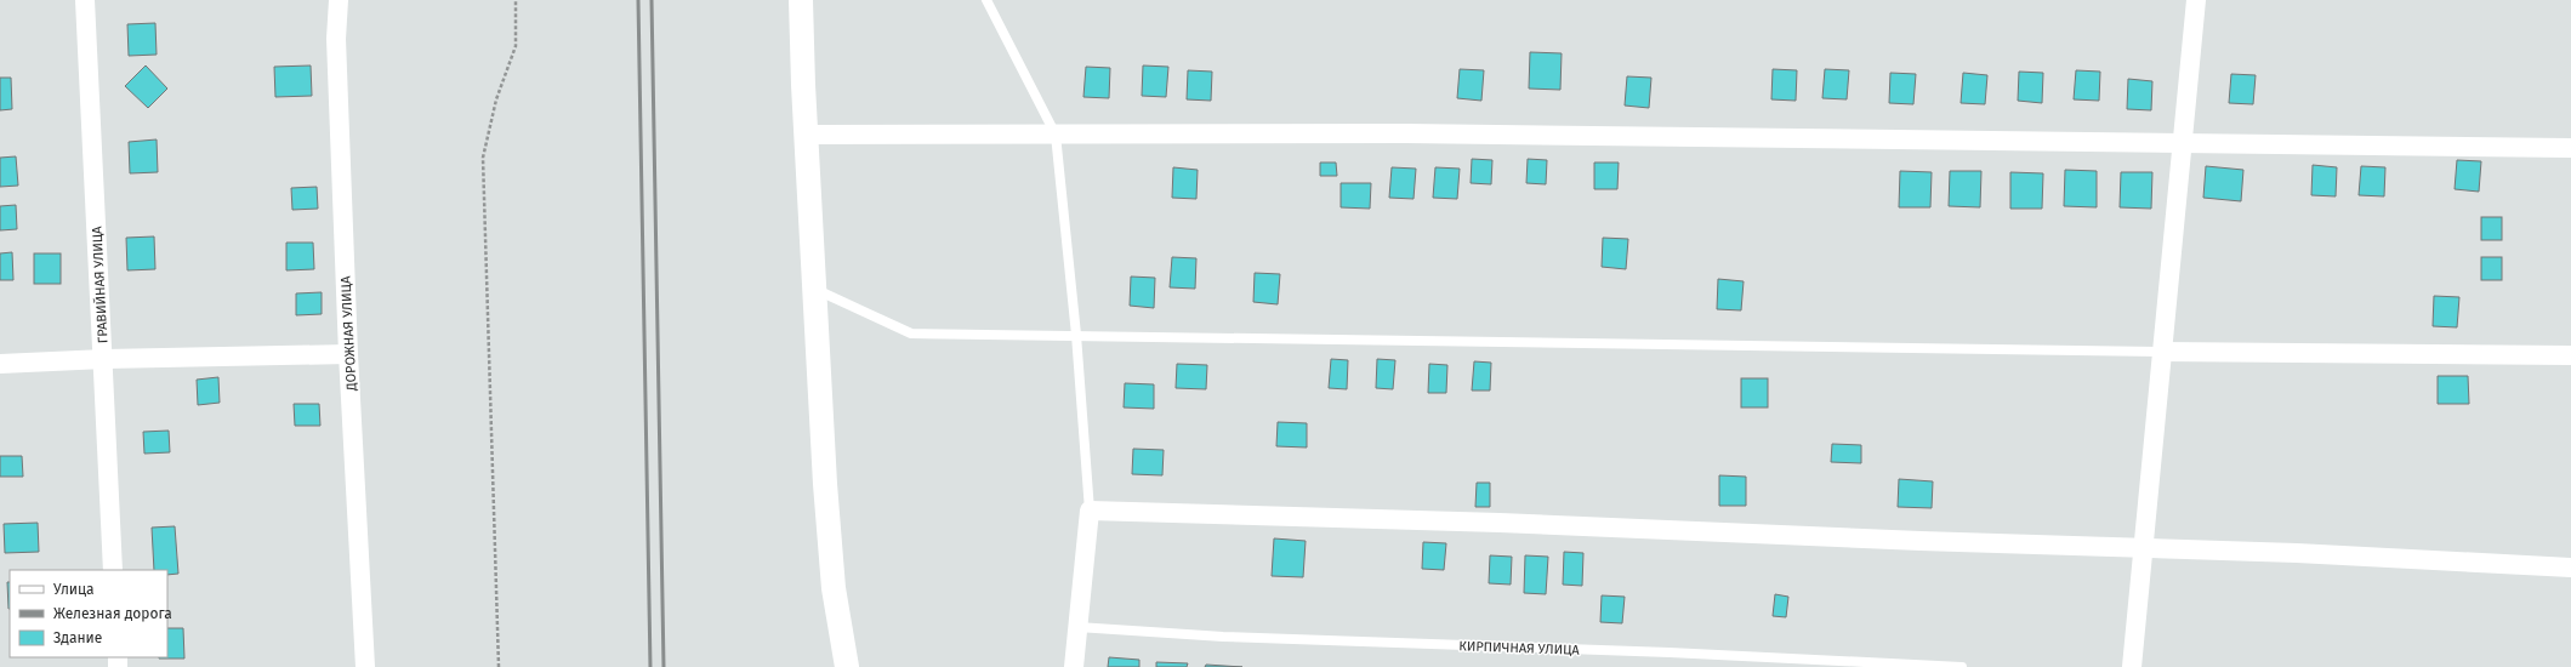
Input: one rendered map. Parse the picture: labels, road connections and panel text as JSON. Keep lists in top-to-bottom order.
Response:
{
  "streets": {
    "street": ["ГРАВИЙНАЯ УЛИЦА", "ДОРОЖНАЯ УЛИЦА"],
    "lane": ["КИРПИЧНАЯ УЛИЦА"]
  },
  "legend": ["Улица", "Железная дорога", "Здание"]
}
